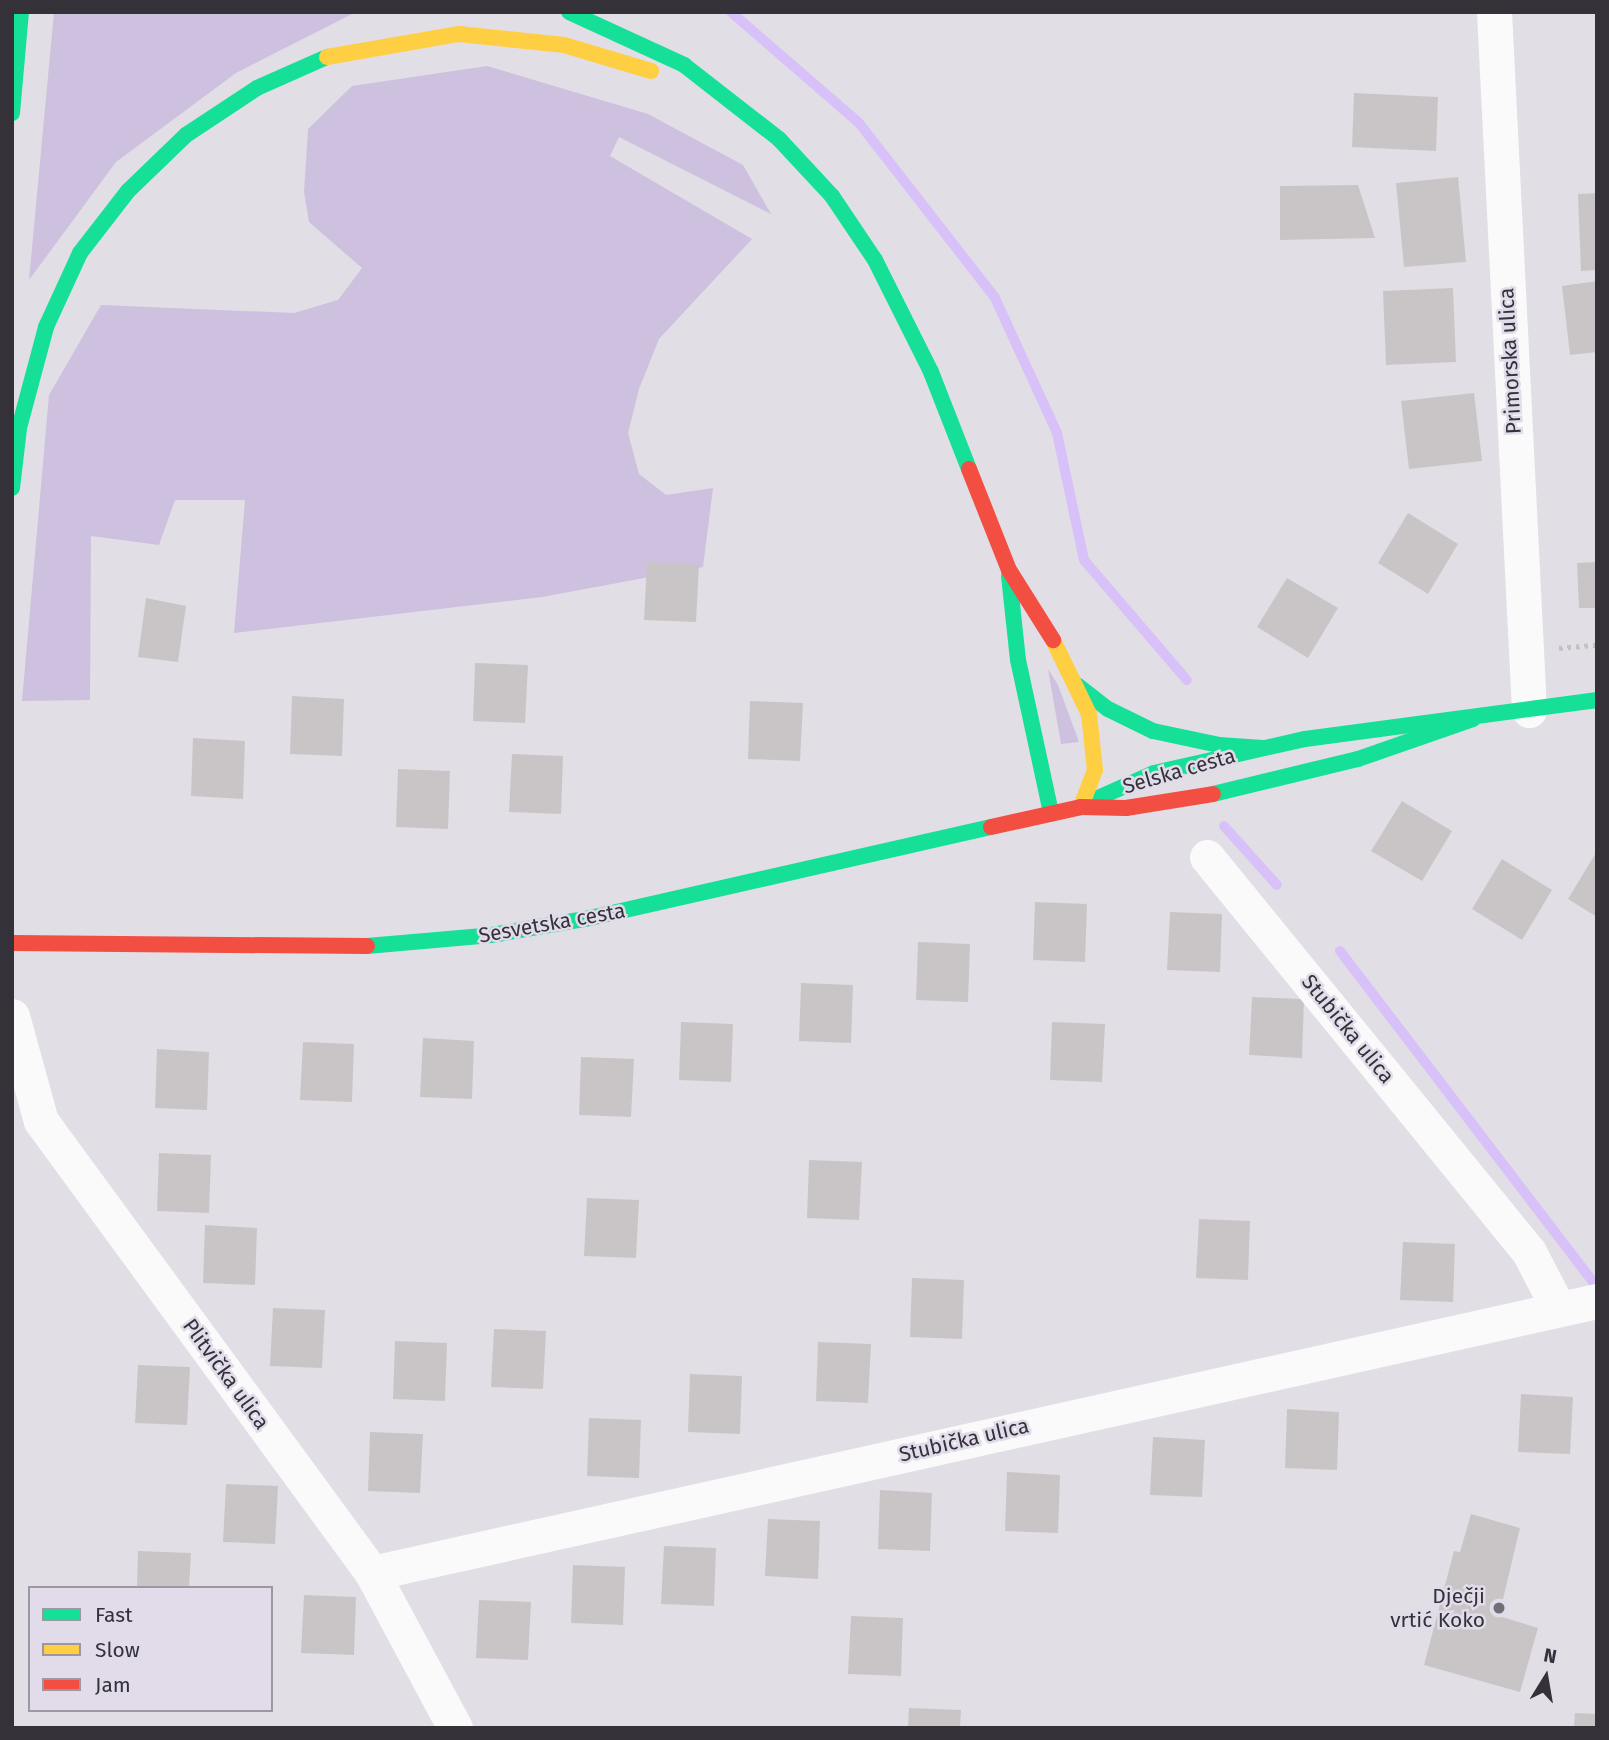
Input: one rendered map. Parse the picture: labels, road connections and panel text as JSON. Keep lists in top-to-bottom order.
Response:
{
  "streets": {
    "main road": ["Selska cesta", "Sesvetska cesta"],
    "street": ["Primorska ulica", "Stubička ulica", "Plitvička ulica"]
  },
  "crossings": [
    ["Primorska ulica", "Selska cesta"],
    ["Selska cesta", "Sesvetska cesta"],
    ["Stubička ulica", "Plitvička ulica"]
  ],
  "places": ["Dječji vrtić Koko"],
  "legend": ["Fast", "Slow", "Jam"],
  "north": "top"
}
